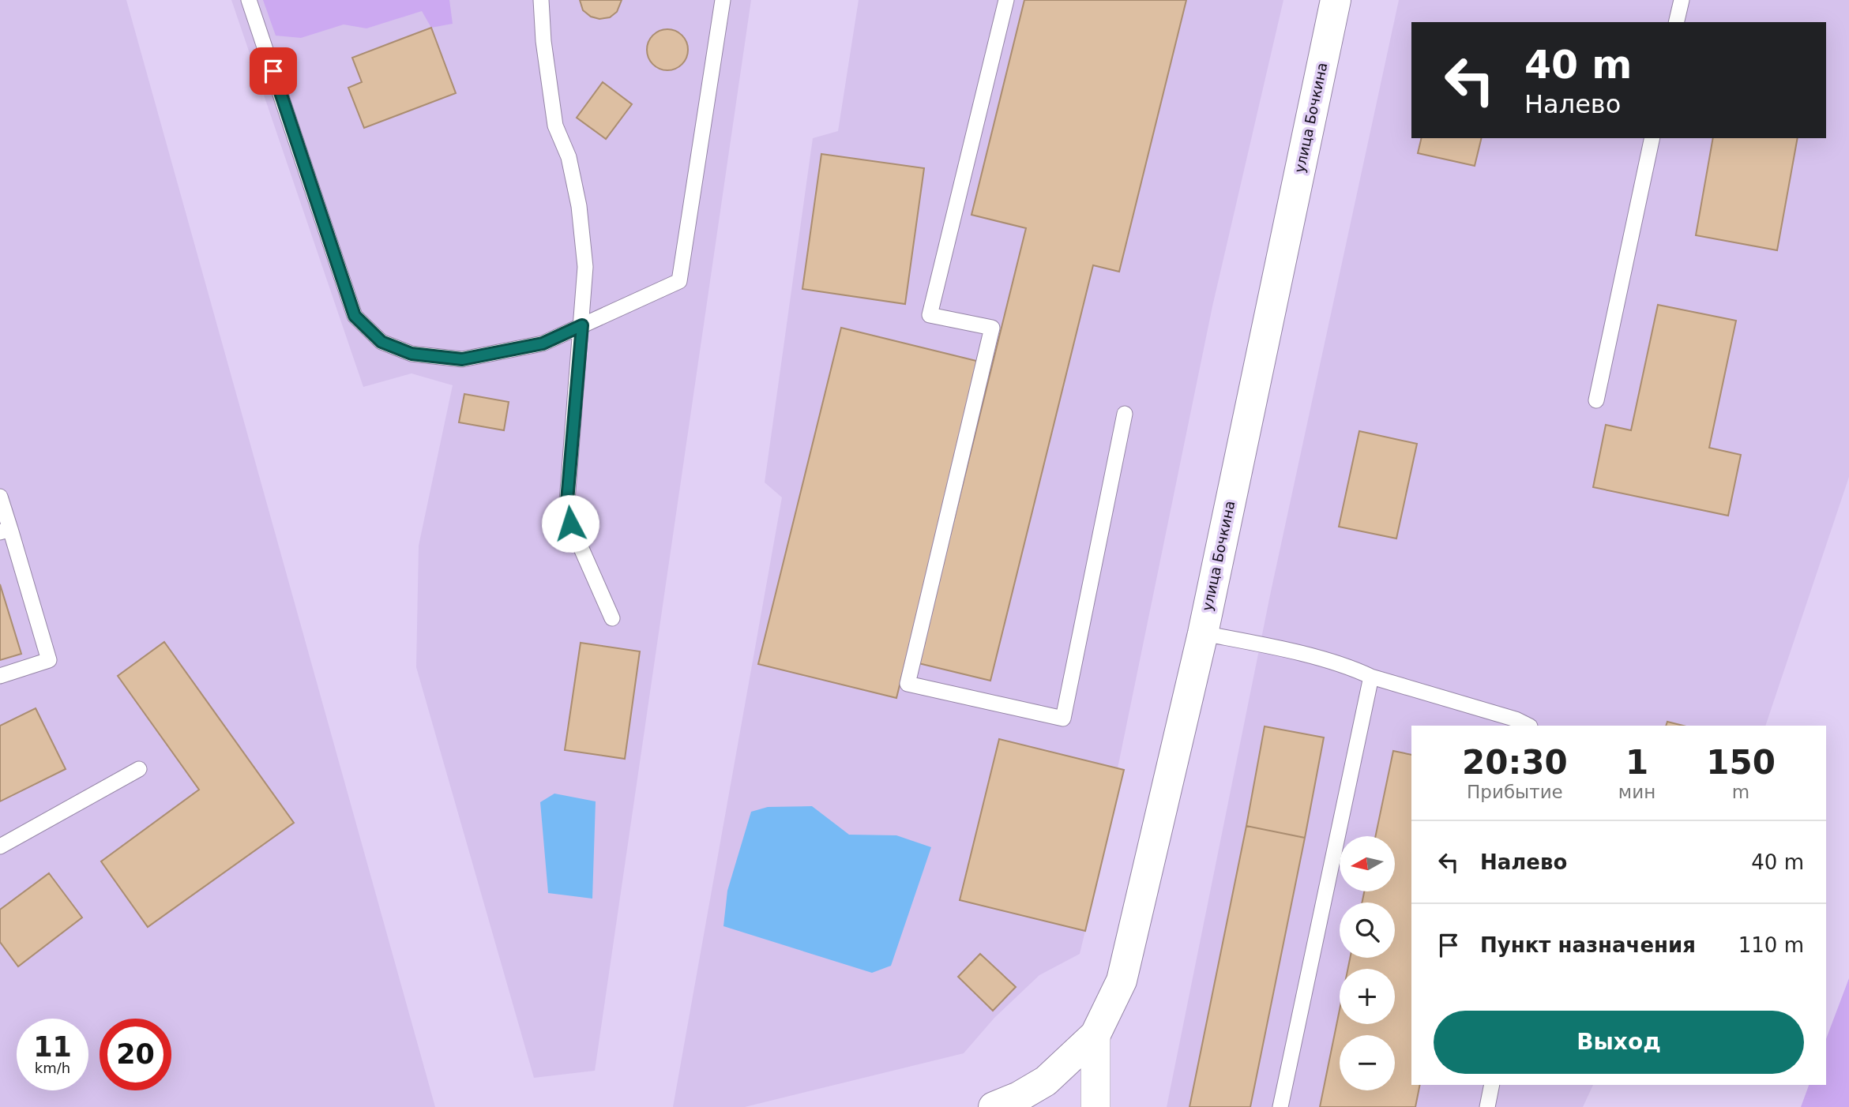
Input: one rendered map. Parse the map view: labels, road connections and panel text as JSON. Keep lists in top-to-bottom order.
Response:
{
  "streets": {
    "street": ["улица Бочкина"]
  },
  "north": "left",
  "page": {
    "turn": ["40 m", "Налево"],
    "eta": [
      "20:30",
      "Прибытие",
      "1",
      "мин",
      "150",
      "m"
    ],
    "list": [
      {
        "name": "Налево",
        "value": "40 m"
      },
      {
        "name": "Пункт назначения",
        "value": "110 m"
      }
    ],
    "map_buttons": ["+", "−"],
    "buttons": "Выход",
    "speed": "11 km/h",
    "limit": "20"
  }
}
